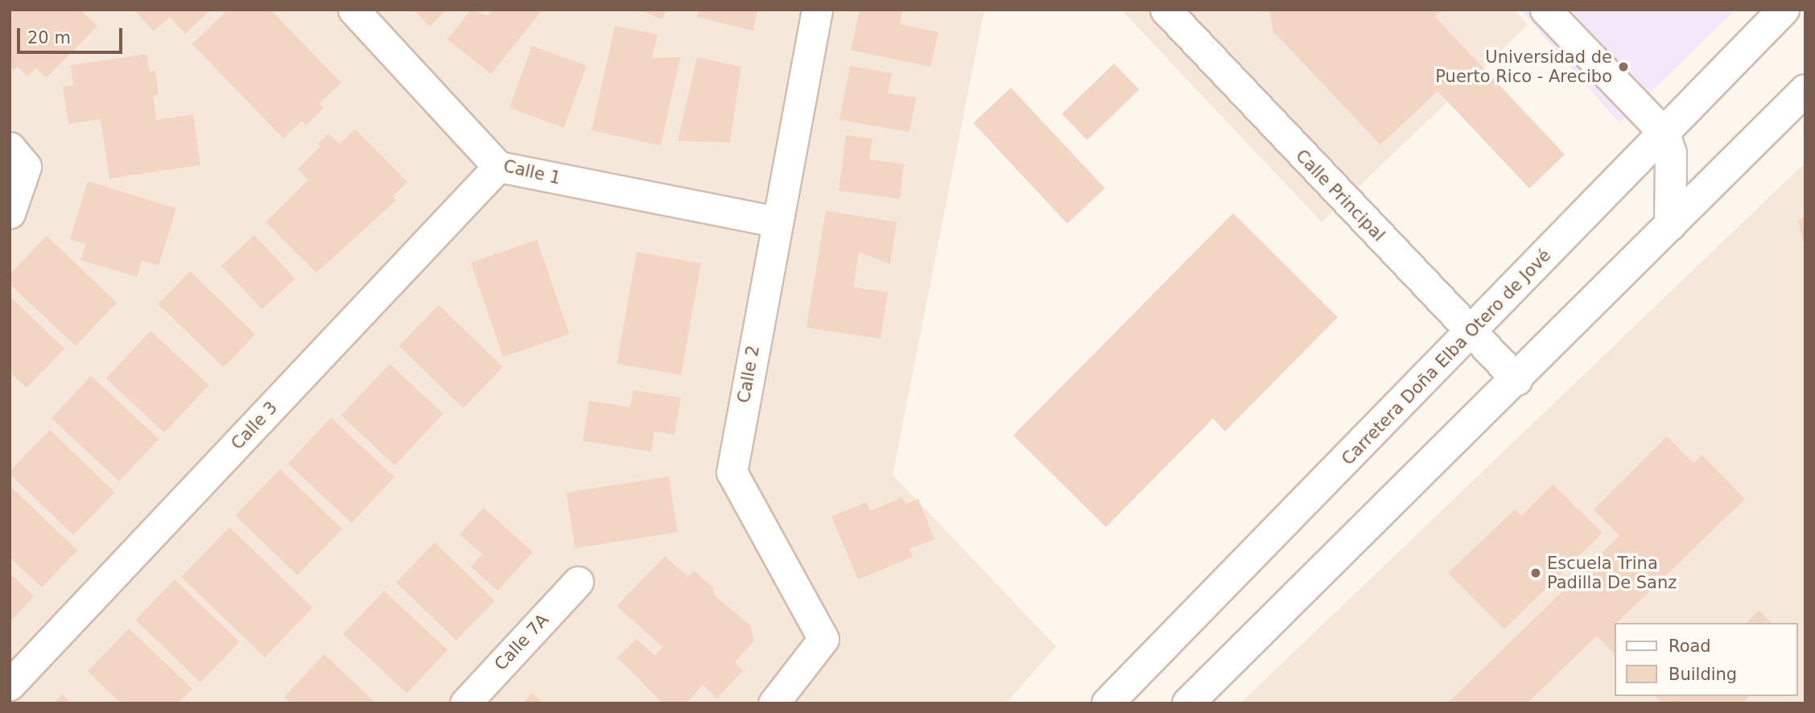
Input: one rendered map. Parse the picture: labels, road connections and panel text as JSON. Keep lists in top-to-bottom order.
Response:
{
  "streets": {
    "street": [
      "Calle 1",
      "Calle Principal",
      "Carretera Doña Elba Otero de Jové",
      "Calle 2",
      "Calle 3",
      "Calle 7A"
    ]
  },
  "crossings": [
    ["Calle 1", "Calle 2"],
    ["Calle 1", "Calle 3"],
    ["Calle Principal", "Carretera Doña Elba Otero de Jové"]
  ],
  "places": ["Universidad de Puerto Rico - Arecibo", "Escuela Trina Padilla De Sanz"],
  "legend": ["Road", "Building"],
  "scale_bar": "20 m"
}
